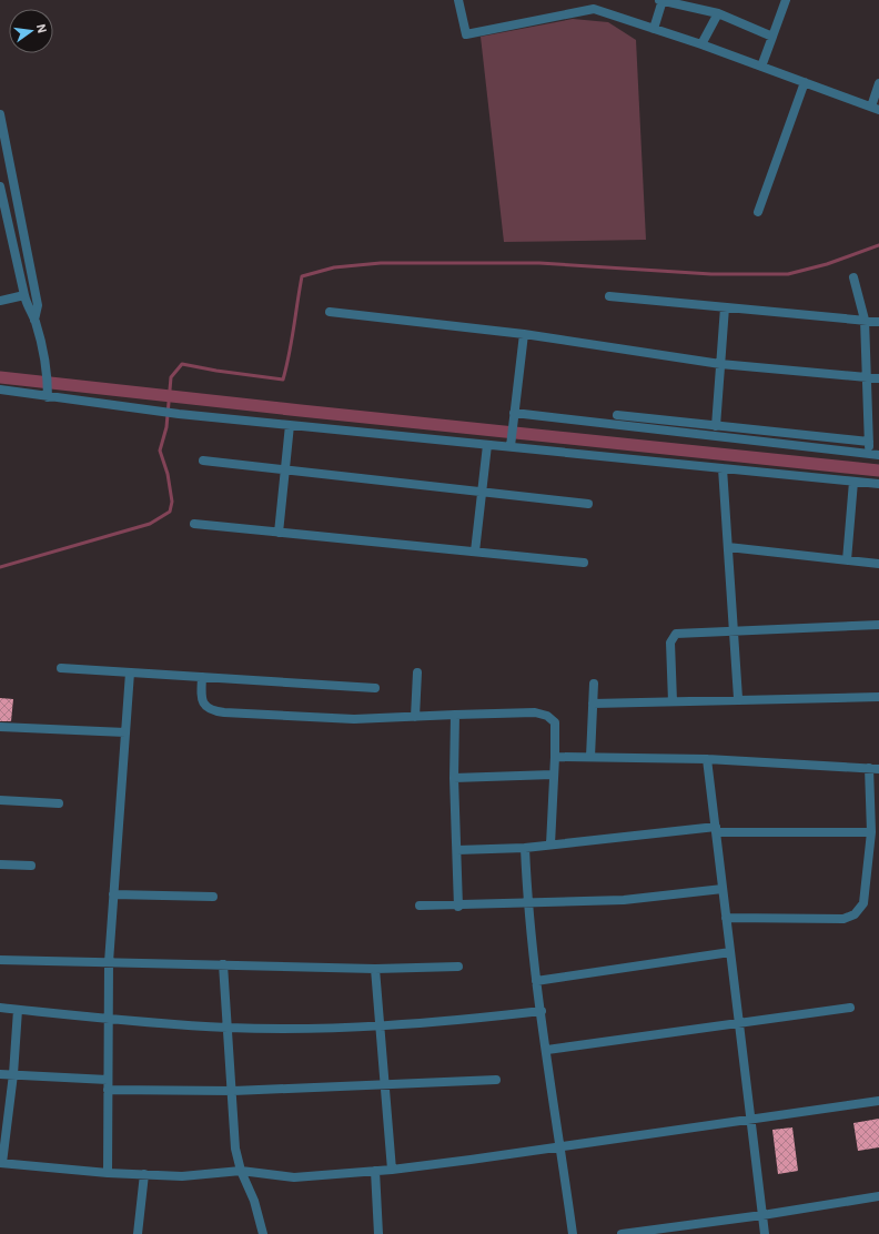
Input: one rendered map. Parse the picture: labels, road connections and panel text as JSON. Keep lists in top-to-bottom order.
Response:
{
  "north": "right"
}
